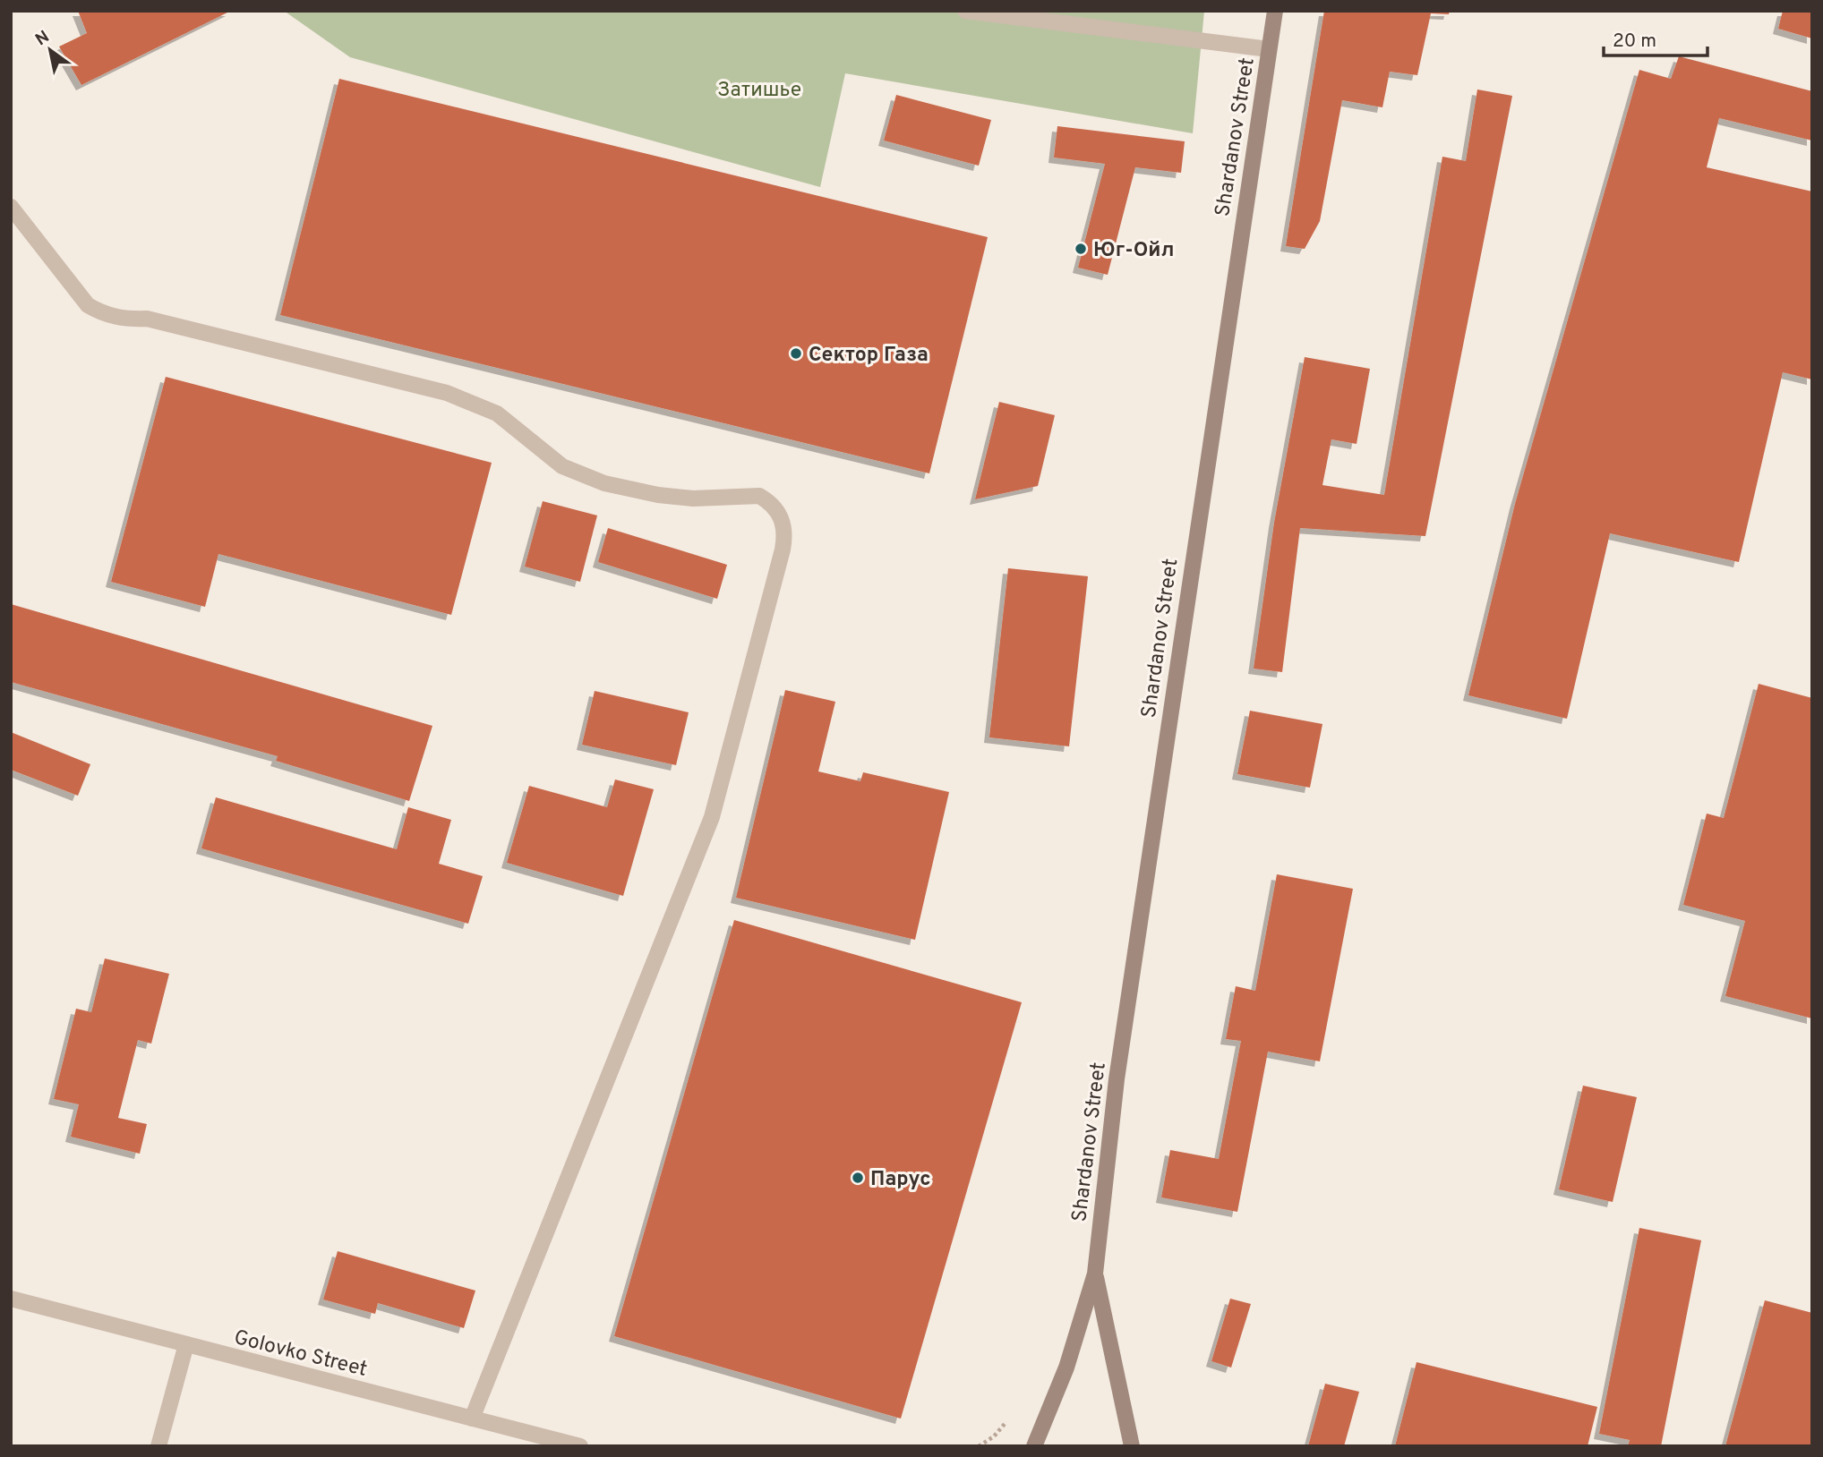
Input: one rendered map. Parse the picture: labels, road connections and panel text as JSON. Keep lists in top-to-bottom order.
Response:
{
  "streets": {
    "main road": ["Shardanov Street"],
    "street": ["Golovko Street"]
  },
  "parks": ["Затишье"],
  "places": ["Юг-Ойл", "Сектор Газа", "Парус"],
  "scale_bar": "20 m",
  "north": "top left"
}
